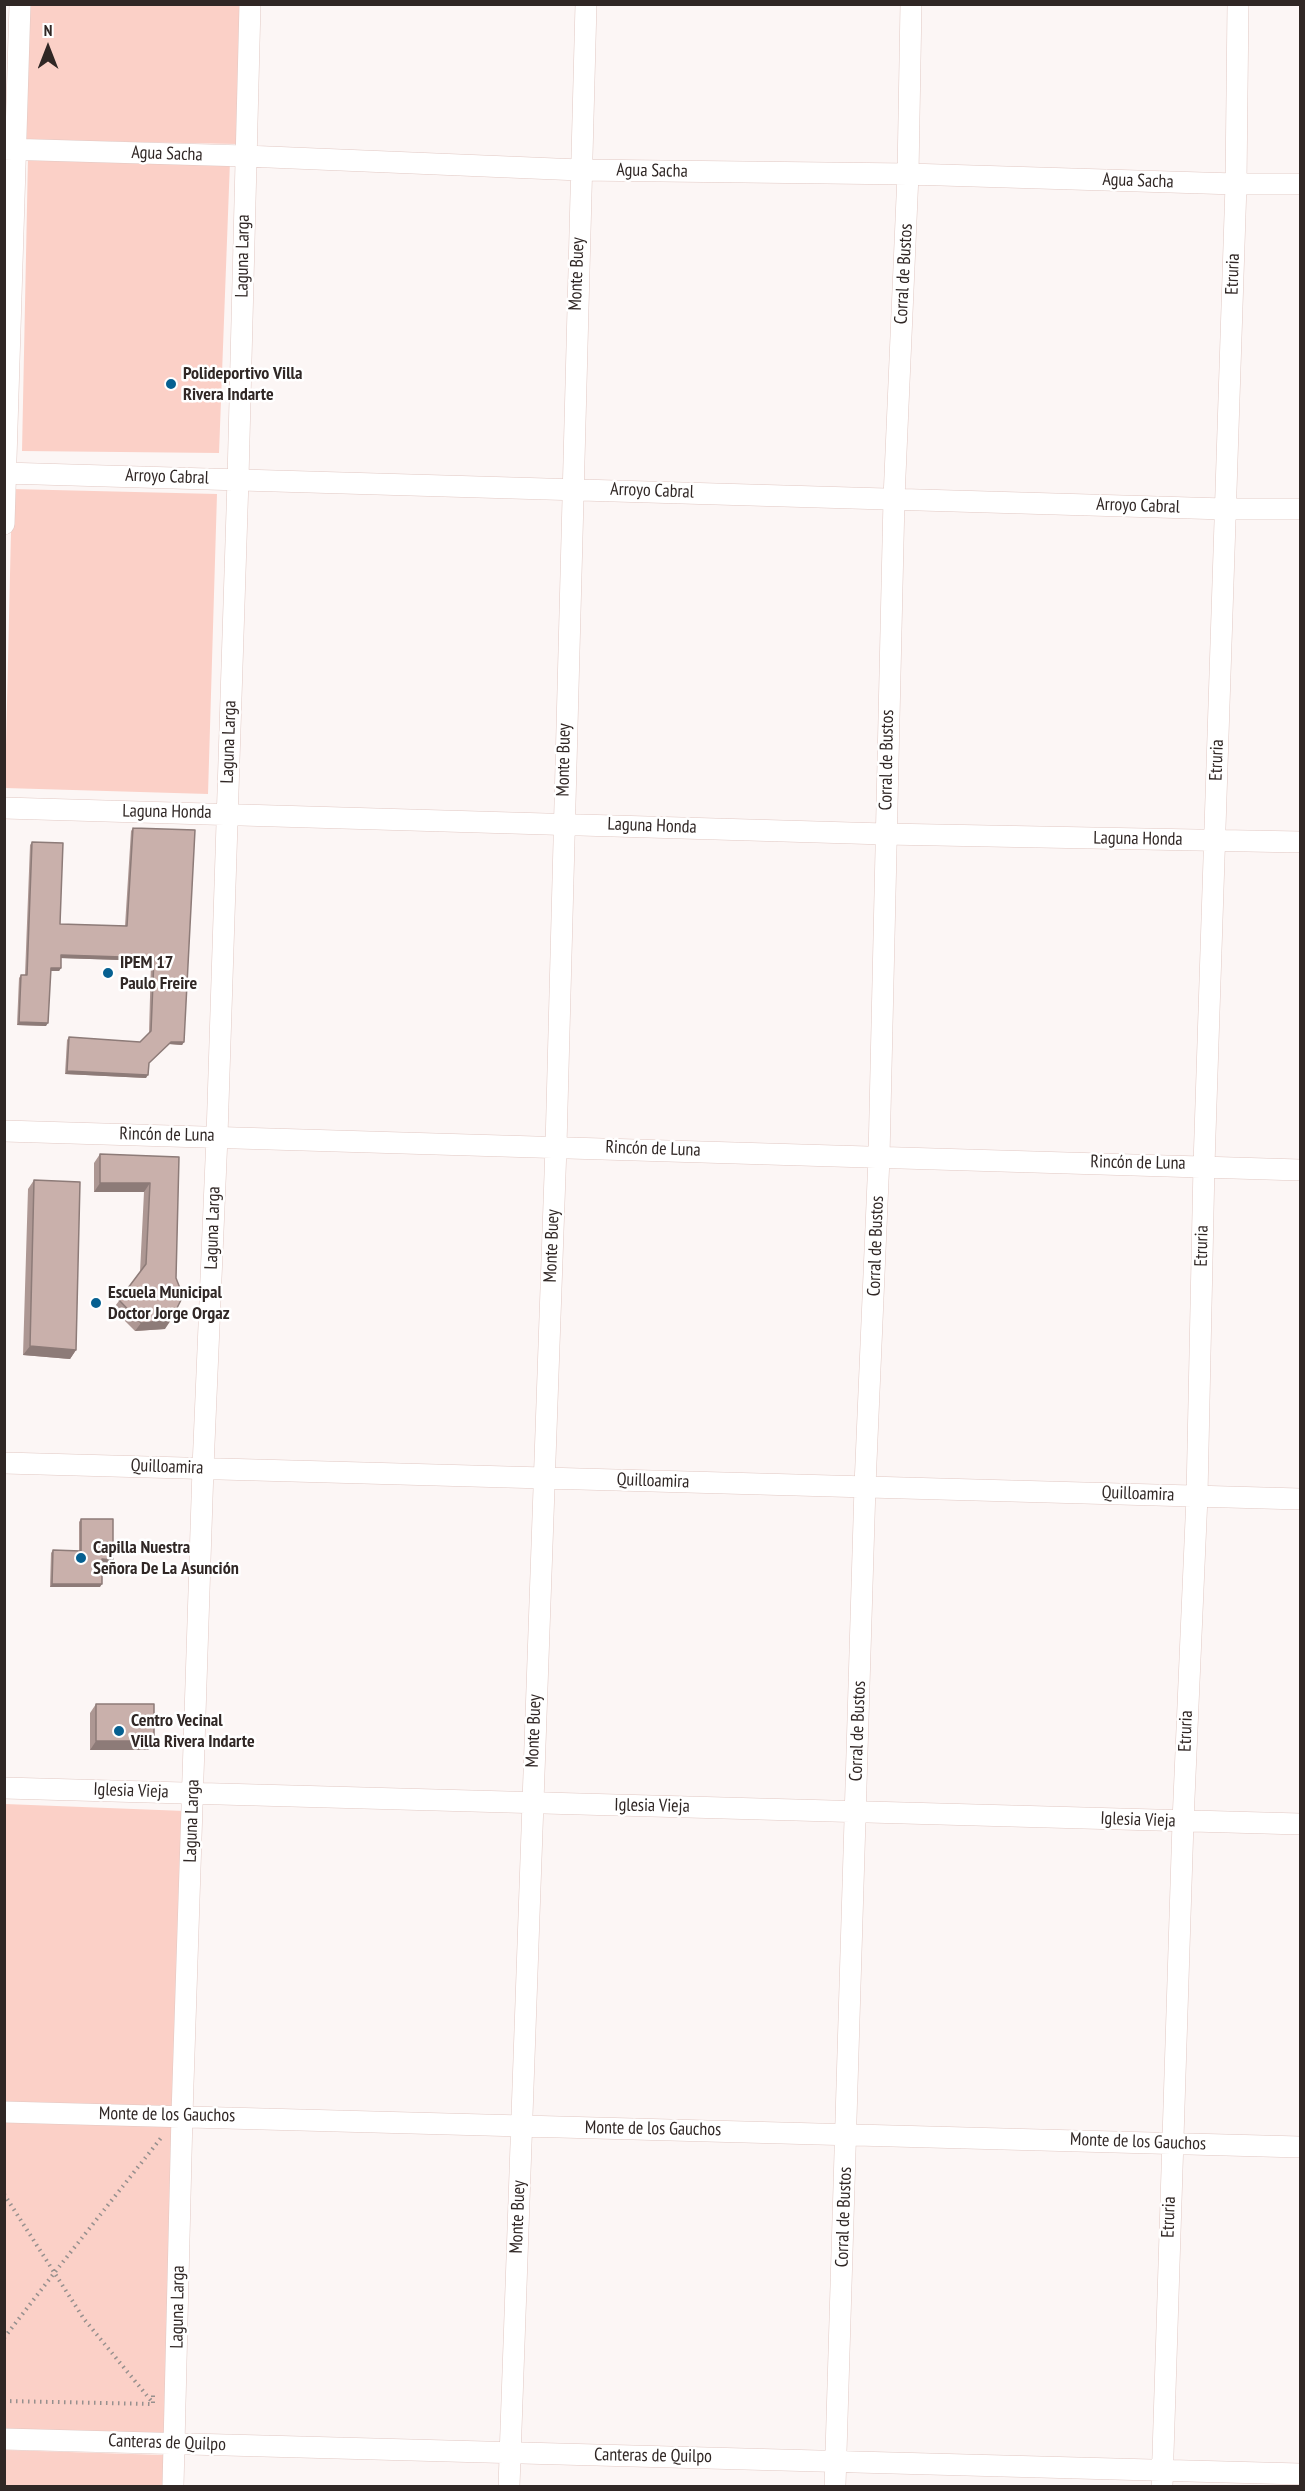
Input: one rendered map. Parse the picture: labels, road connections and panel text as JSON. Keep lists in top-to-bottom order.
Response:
{
  "streets": {
    "street": [
      "Agua Sacha",
      "Laguna Larga",
      "Monte Buey",
      "Corral de Bustos",
      "Etruria",
      "Arroyo Cabral",
      "Laguna Honda",
      "Rincón de Luna",
      "Quilloamira",
      "Iglesia Vieja",
      "Monte de los Gauchos",
      "Canteras de Quilpo"
    ]
  },
  "crossings": [
    ["Agua Sacha", "Laguna Larga"],
    ["Agua Sacha", "Monte Buey"],
    ["Agua Sacha", "Corral de Bustos"],
    ["Agua Sacha", "Etruria"],
    ["Laguna Larga", "Arroyo Cabral"],
    ["Laguna Larga", "Laguna Honda"],
    ["Laguna Larga", "Rincón de Luna"],
    ["Laguna Larga", "Quilloamira"],
    ["Laguna Larga", "Iglesia Vieja"],
    ["Laguna Larga", "Monte de los Gauchos"],
    ["Laguna Larga", "Canteras de Quilpo"],
    ["Monte Buey", "Arroyo Cabral"],
    ["Monte Buey", "Laguna Honda"],
    ["Monte Buey", "Rincón de Luna"],
    ["Monte Buey", "Quilloamira"],
    ["Monte Buey", "Iglesia Vieja"],
    ["Monte Buey", "Monte de los Gauchos"],
    ["Monte Buey", "Canteras de Quilpo"],
    ["Corral de Bustos", "Arroyo Cabral"],
    ["Corral de Bustos", "Laguna Honda"],
    ["Corral de Bustos", "Rincón de Luna"],
    ["Corral de Bustos", "Quilloamira"],
    ["Corral de Bustos", "Iglesia Vieja"],
    ["Corral de Bustos", "Monte de los Gauchos"],
    ["Corral de Bustos", "Canteras de Quilpo"],
    ["Etruria", "Arroyo Cabral"],
    ["Etruria", "Laguna Honda"],
    ["Etruria", "Rincón de Luna"],
    ["Etruria", "Quilloamira"],
    ["Etruria", "Iglesia Vieja"],
    ["Etruria", "Monte de los Gauchos"],
    ["Etruria", "Canteras de Quilpo"]
  ],
  "places": [
    "Polideportivo Villa Rivera Indarte",
    "IPEM 17 Paulo Freire",
    "Escuela Municipal Doctor Jorge Orgaz",
    "Capilla Nuestra Señora De La Asunción",
    "Centro Vecinal Villa Rivera Indarte"
  ],
  "north": "top"
}
